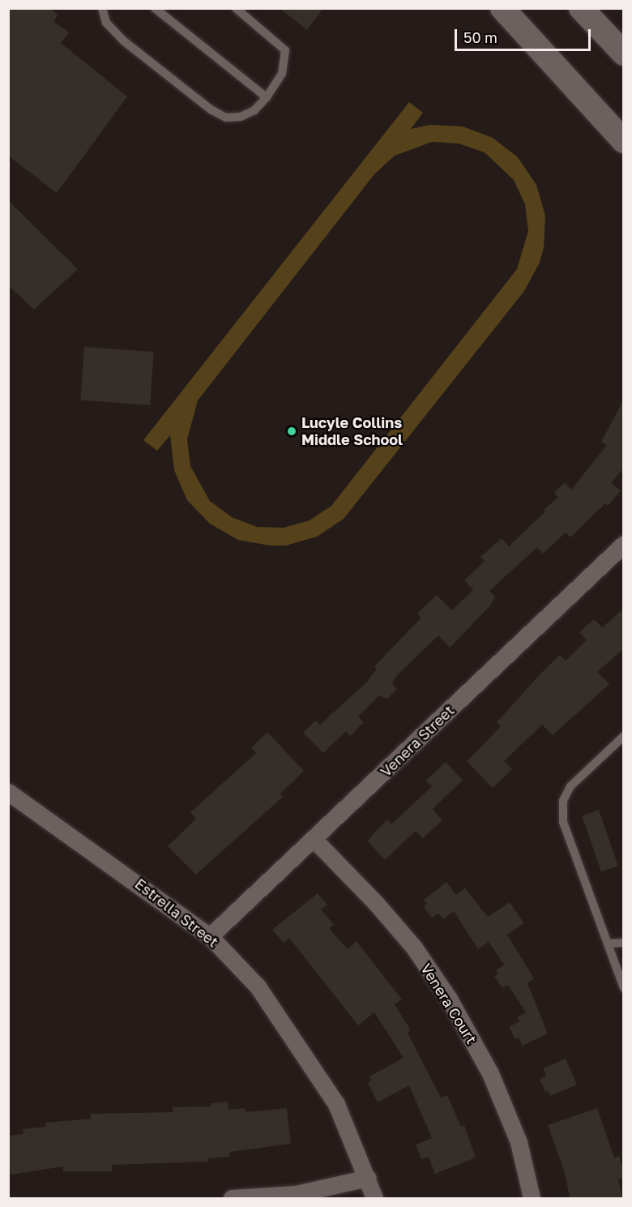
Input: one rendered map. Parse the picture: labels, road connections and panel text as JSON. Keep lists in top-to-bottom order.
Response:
{
  "streets": {
    "street": ["Venera Street", "Estrella Street", "Venera Court"]
  },
  "crossings": [
    ["Venera Street", "Estrella Street"],
    ["Venera Street", "Venera Court"]
  ],
  "places": ["Lucyle Collins Middle School"],
  "scale_bar": "50 m"
}
